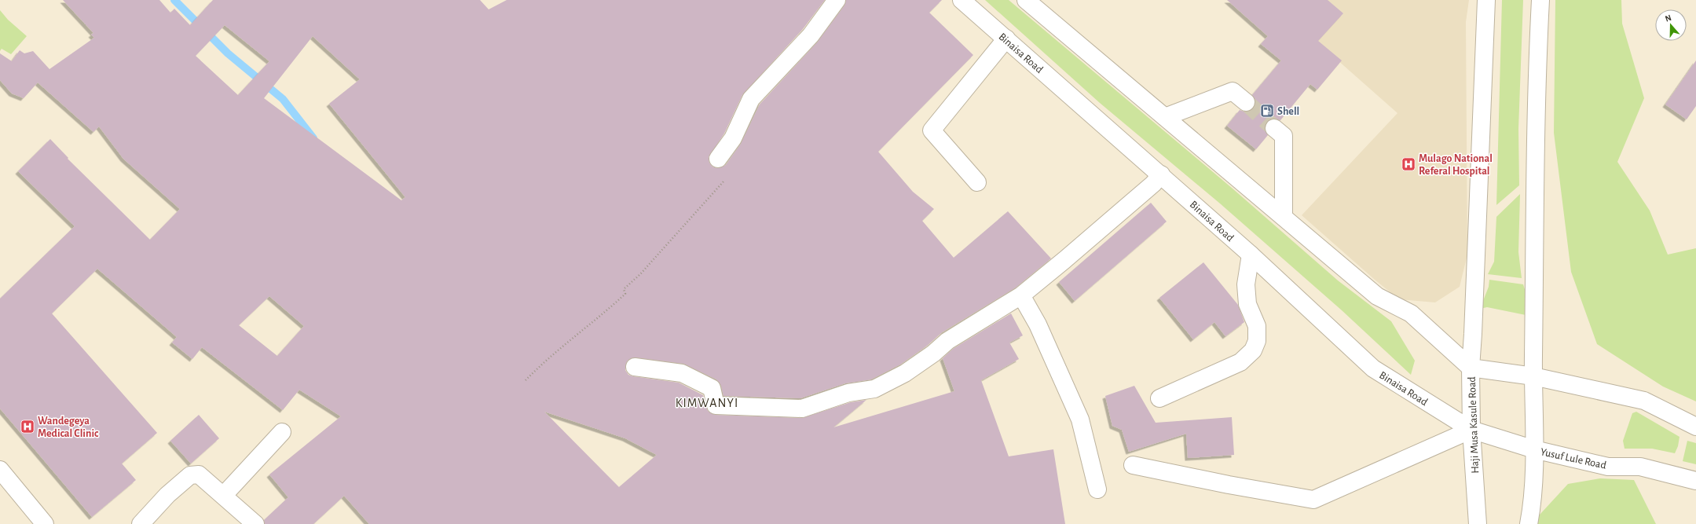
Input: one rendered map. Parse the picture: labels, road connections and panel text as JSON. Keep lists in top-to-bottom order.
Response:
{
  "streets": {
    "main road": ["Binaisa Road", "Haji Musa Kasule Road", "Yusuf Lule Road"]
  },
  "crossings": [
    ["Binaisa Road", "Haji Musa Kasule Road"],
    ["Binaisa Road", "Yusuf Lule Road"],
    ["Haji Musa Kasule Road", "Yusuf Lule Road"]
  ],
  "districts": ["KIMWANYI"],
  "places": {
    "fuel station": ["Shell"],
    "hospital": ["Mulago National Referal Hospital", "Wandegeya Medical Clinic"]
  },
  "north": "top"
}
